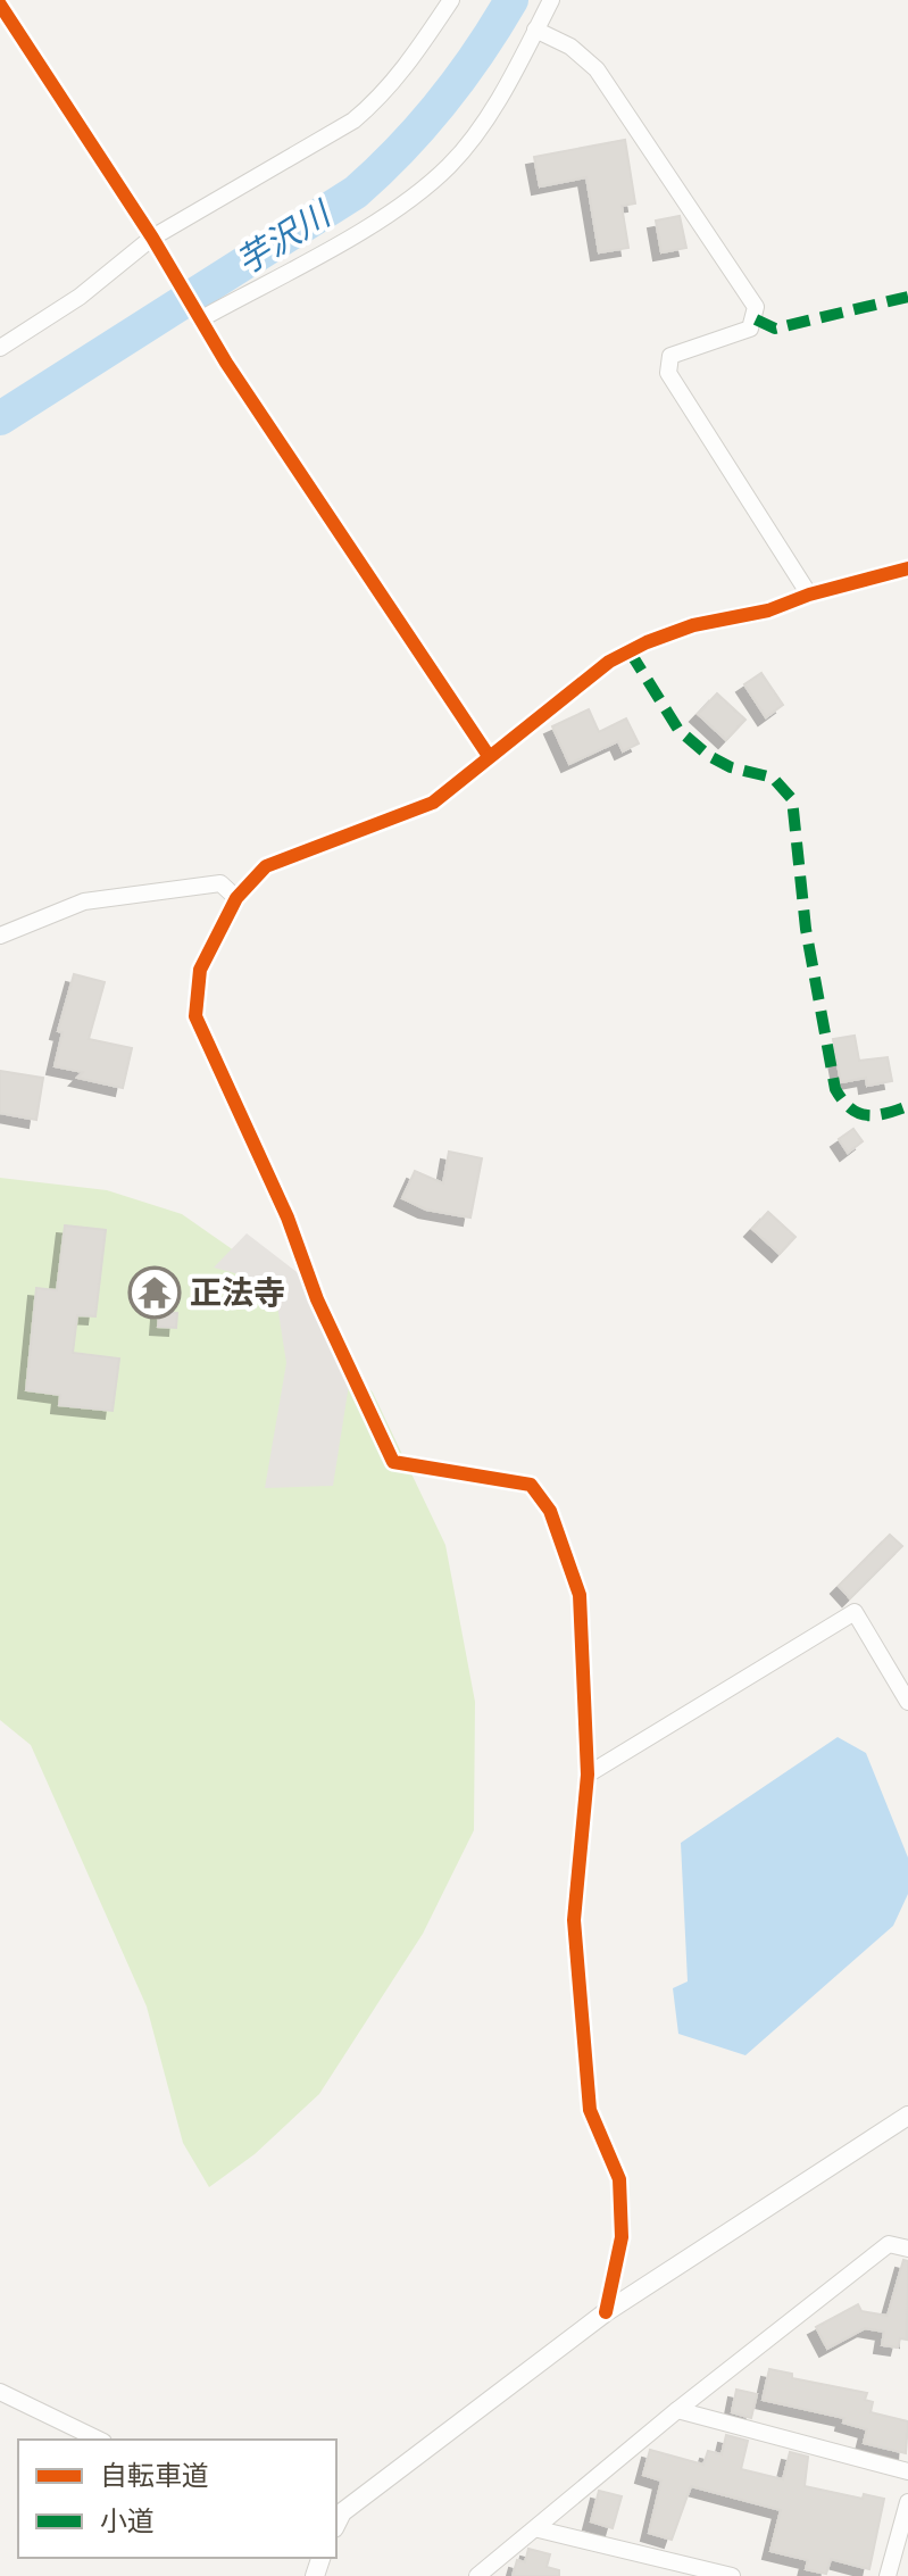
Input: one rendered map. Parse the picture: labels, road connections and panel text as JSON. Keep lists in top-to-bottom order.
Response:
{
  "water": ["芋沢川"],
  "places": {
    "temple": ["正法寺"]
  },
  "legend": ["自転車道", "小道"]
}
